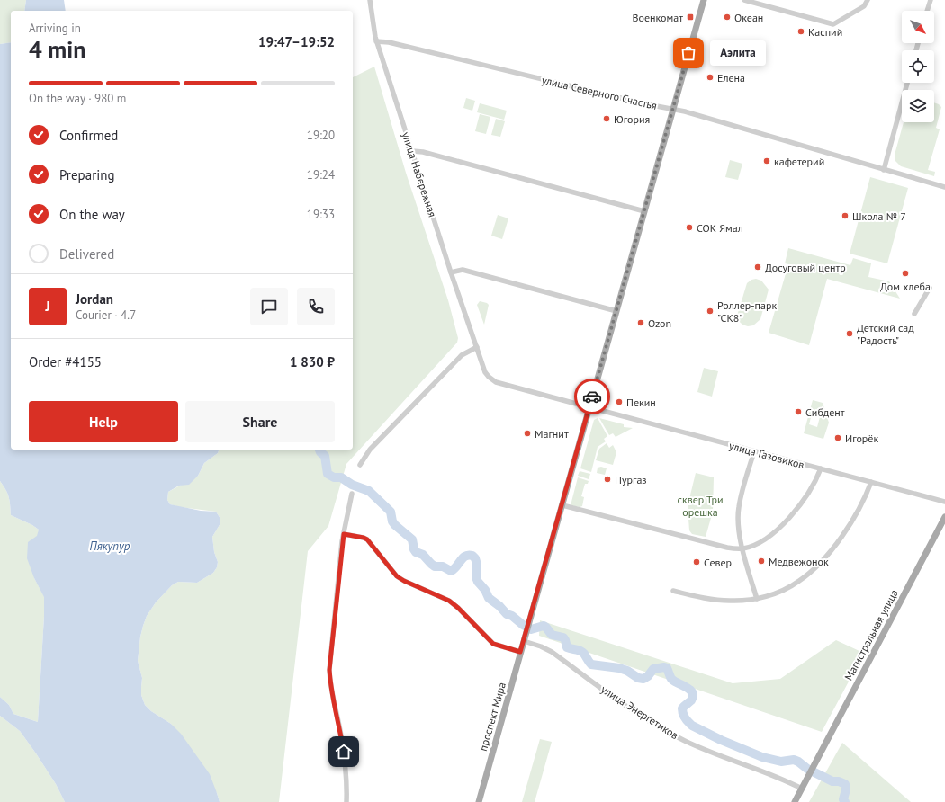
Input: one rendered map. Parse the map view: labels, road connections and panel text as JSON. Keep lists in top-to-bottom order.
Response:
{
  "streets": {
    "main road": ["Магистральная улица", "проспект Мира"],
    "street": [
      "улица Северного Счастья",
      "улица Набережная",
      "улица Газовиков",
      "улица Энергетиков"
    ]
  },
  "crossings": [
    ["улица Северного Счастья", "улица Набережная"],
    ["улица Набережная", "улица Газовиков"],
    ["Магистральная улица", "улица Энергетиков"],
    ["улица Энергетиков", "проспект Мира"]
  ],
  "water": ["Пякупур"],
  "parks": ["сквер Три орешка"],
  "places": {
    "transit": ["Военкомат"],
    "other": [
      "Океан",
      "Каспий",
      "Аэлита",
      "Елена",
      "Югория",
      "кафетерий",
      "Школа № 7",
      "СОК Ямал",
      "Досуговый центр",
      "Дом хлеба",
      "Роллер-парк \"СК8\"",
      "Ozon",
      "Детский сад \"Радость\"",
      "Пекин",
      "Сибдент",
      "Магнит",
      "Игорёк",
      "Пургаз",
      "Медвежонок",
      "Север"
    ]
  },
  "north": "bottom right",
  "page": {
    "heading": ["4 min", "Arriving in", "19:47–19:52"],
    "panel": [
      "Jordan",
      "Courier · 4.7",
      "Order #4155",
      "1 830 ₽"
    ],
    "bubble": "Аэлита",
    "bar": "On the way · 980 m",
    "list": [
      ["Confirmed", "19:20"],
      ["Preparing", "19:24"],
      ["On the way", "19:33"],
      "Delivered"
    ],
    "round": "J",
    "buttons": ["Help", "Share"]
  }
}
